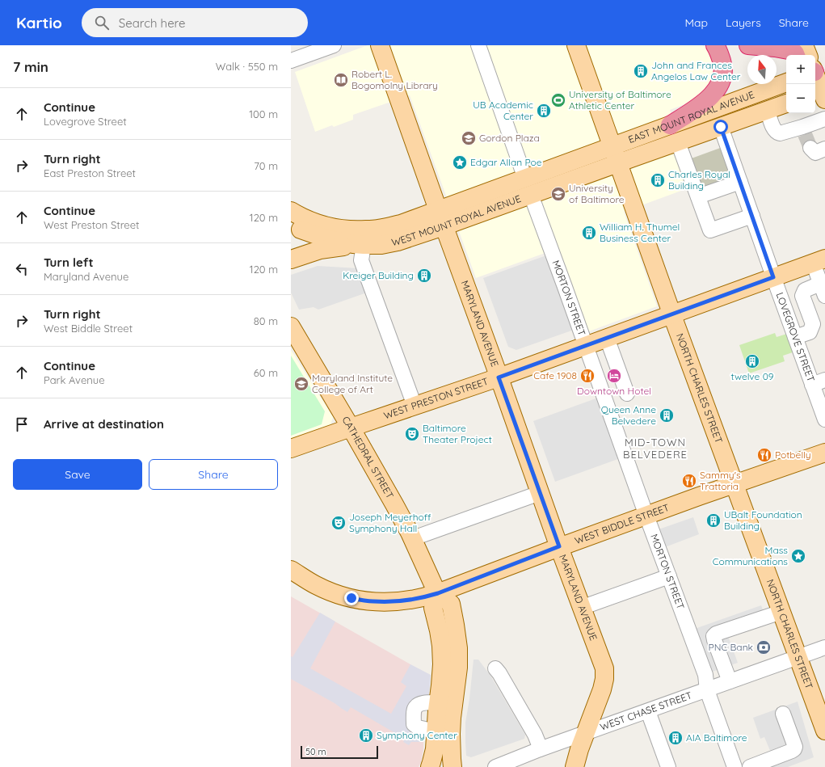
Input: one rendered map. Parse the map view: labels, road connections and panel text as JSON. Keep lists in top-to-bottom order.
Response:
{
  "streets": {
    "main road": [
      "EAST MOUNT ROYAL AVENUE",
      "WEST MOUNT ROYAL AVENUE",
      "MARYLAND AVENUE",
      "NORTH CHARLES STREET",
      "WEST PRESTON STREET",
      "CATHEDRAL STREET",
      "WEST BIDDLE STREET"
    ],
    "street": ["MORTON STREET", "LOVEGROVE STREET", "WEST CHASE STREET"]
  },
  "crossings": [
    ["EAST MOUNT ROYAL AVENUE", "WEST MOUNT ROYAL AVENUE"],
    ["EAST MOUNT ROYAL AVENUE", "LOVEGROVE STREET"],
    ["EAST MOUNT ROYAL AVENUE", "NORTH CHARLES STREET"],
    ["WEST MOUNT ROYAL AVENUE", "MORTON STREET"],
    ["WEST MOUNT ROYAL AVENUE", "MARYLAND AVENUE"],
    ["WEST MOUNT ROYAL AVENUE", "NORTH CHARLES STREET"],
    ["MORTON STREET", "WEST PRESTON STREET"],
    ["MORTON STREET", "WEST BIDDLE STREET"],
    ["MORTON STREET", "WEST CHASE STREET"],
    ["MARYLAND AVENUE", "WEST PRESTON STREET"],
    ["MARYLAND AVENUE", "WEST BIDDLE STREET"],
    ["MARYLAND AVENUE", "WEST CHASE STREET"],
    ["LOVEGROVE STREET", "WEST PRESTON STREET"],
    ["NORTH CHARLES STREET", "WEST PRESTON STREET"],
    ["NORTH CHARLES STREET", "WEST BIDDLE STREET"],
    ["NORTH CHARLES STREET", "WEST CHASE STREET"],
    ["WEST PRESTON STREET", "CATHEDRAL STREET"],
    ["CATHEDRAL STREET", "WEST BIDDLE STREET"]
  ],
  "districts": ["MID-TOWN BELVEDERE"],
  "places": {
    "building": [
      "John and Frances Angelos Law Center",
      "UB Academic Center",
      "Charles Royal Building",
      "William H. Thumel Business Center",
      "Kreiger Building",
      "twelve 09",
      "Queen Anne Belvedere",
      "UBalt Foundation Building",
      "Symphony Center",
      "AIA Baltimore"
    ],
    "library": ["Robert L. Bogomolny Library"],
    "sports": ["University of Baltimore Athletic Center"],
    "school or university": ["Gordon Plaza", "University of Baltimore", "Maryland Institute College of Art"],
    "place": ["Edgar Allan Poe", "Mass Communications"],
    "restaurant": ["Cafe 1908", "Potbelly", "Sammy's Trattoria"],
    "hotel": ["Downtown Hotel"],
    "theatre": ["Baltimore Theater Project", "Joseph Meyerhoff Symphony Hall"],
    "bank": ["PNC Bank"]
  },
  "scale_bar": "50 m",
  "north": "top",
  "page": {
    "header": "Kartio",
    "search": "Search here",
    "nav": ["Map", "Layers", "Share"],
    "heading": ["7 min", "Walk · 550 m"],
    "map_buttons": ["+", "−"],
    "list": [
      ["Continue", "Lovegrove Street", "100 m"],
      ["Turn right", "East Preston Street", "70 m"],
      ["Continue", "West Preston Street", "120 m"],
      ["Turn left", "Maryland Avenue", "120 m"],
      ["Turn right", "West Biddle Street", "80 m"],
      ["Continue", "Park Avenue", "60 m"],
      "Arrive at destination"
    ],
    "buttons": ["Save", "Share"],
    "scale": "50 m"
  }
}
